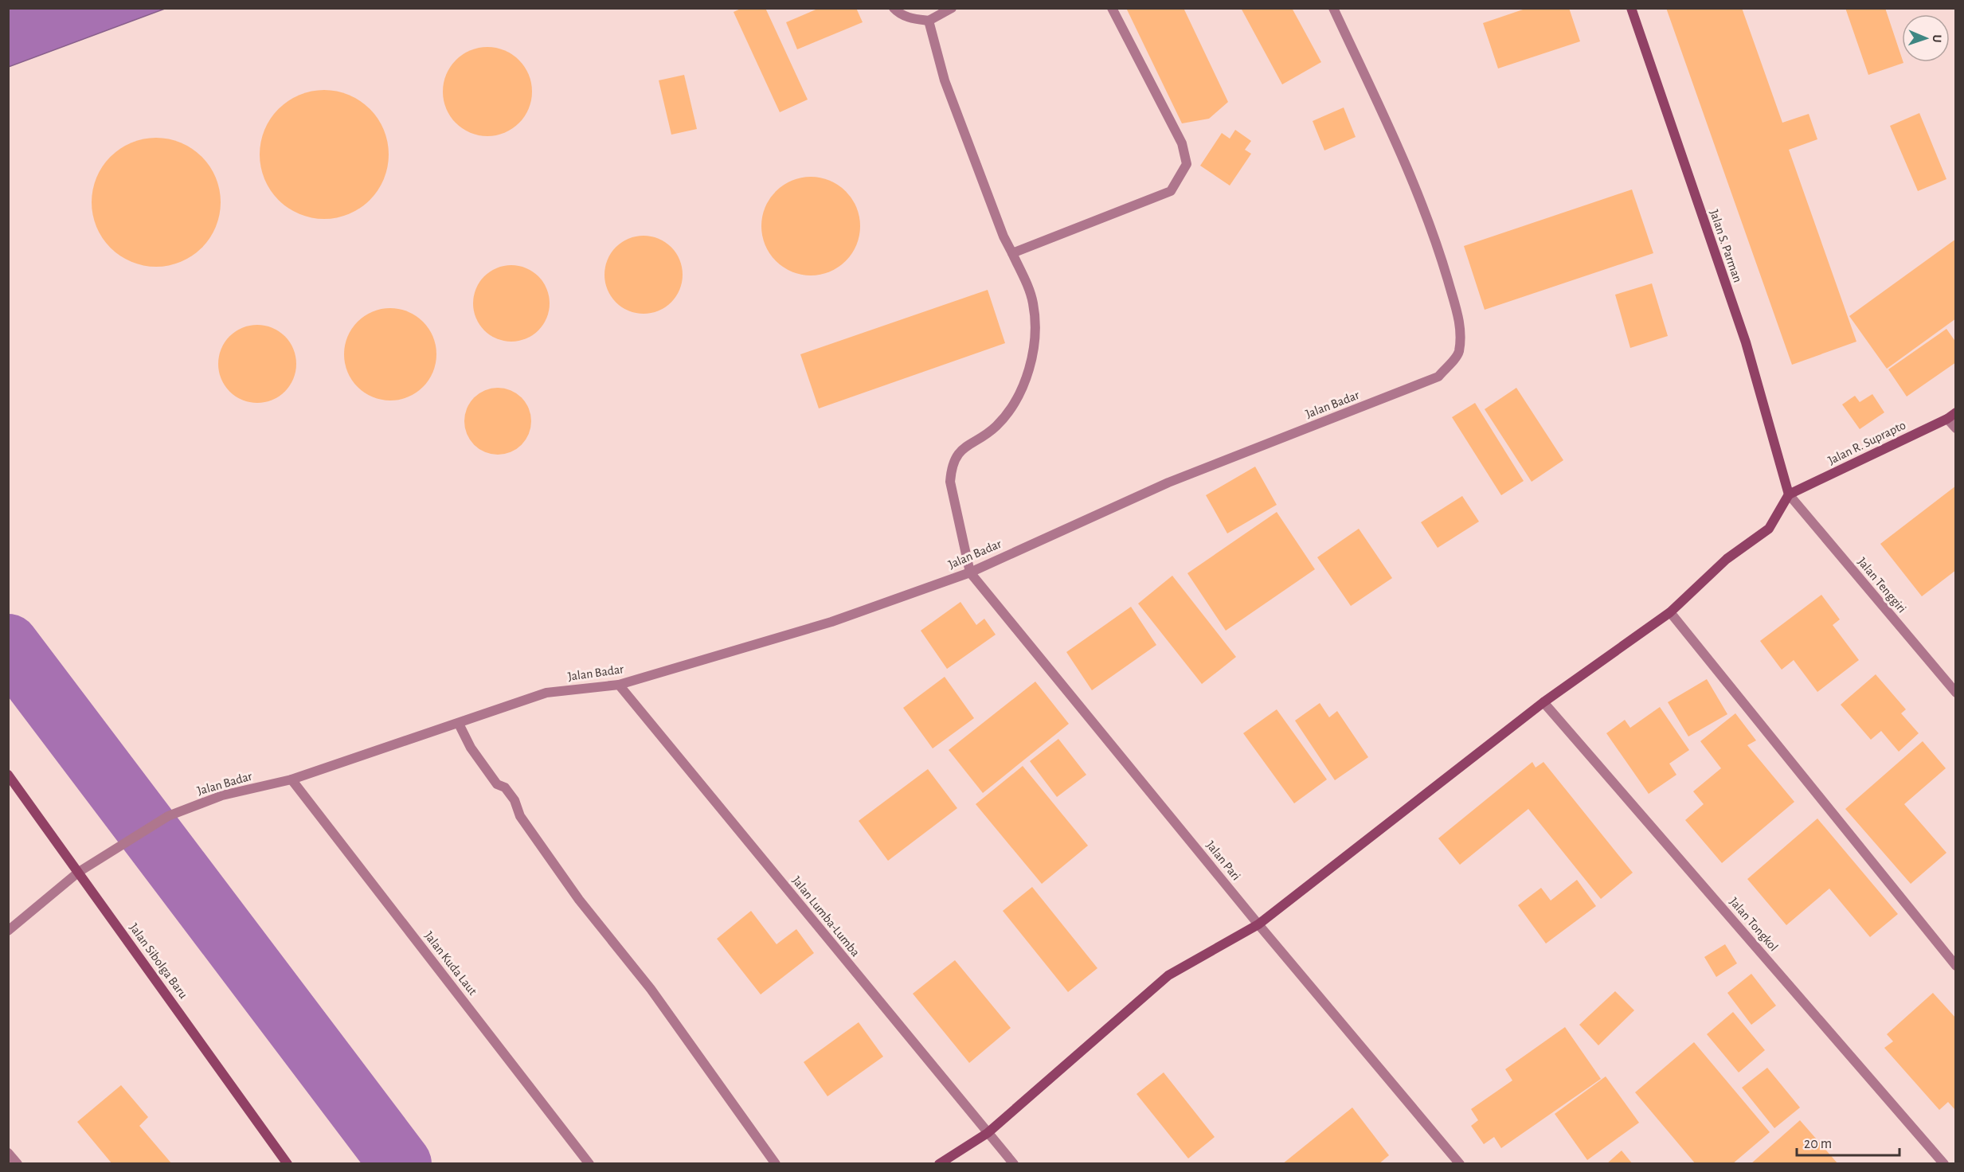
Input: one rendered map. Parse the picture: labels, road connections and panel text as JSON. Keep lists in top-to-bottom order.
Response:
{
  "streets": {
    "main road": ["Jalan S. Parman", "Jalan R. Suprapto", "Jalan Sibolga Baru"],
    "street": [
      "Jalan Badar",
      "Jalan Tenggiri",
      "Jalan Pari",
      "Jalan Lumba-Lumba",
      "Jalan Tongkol",
      "Jalan Kuda Laut"
    ]
  },
  "crossings": [
    ["Jalan S. Parman", "Jalan R. Suprapto"],
    ["Jalan S. Parman", "Jalan Tenggiri"],
    ["Jalan Badar", "Jalan Pari"],
    ["Jalan Badar", "Jalan Lumba-Lumba"],
    ["Jalan Badar", "Jalan Sibolga Baru"],
    ["Jalan Badar", "Jalan Kuda Laut"],
    ["Jalan R. Suprapto", "Jalan Tenggiri"]
  ],
  "scale_bar": "20 m",
  "north": "right"
}
